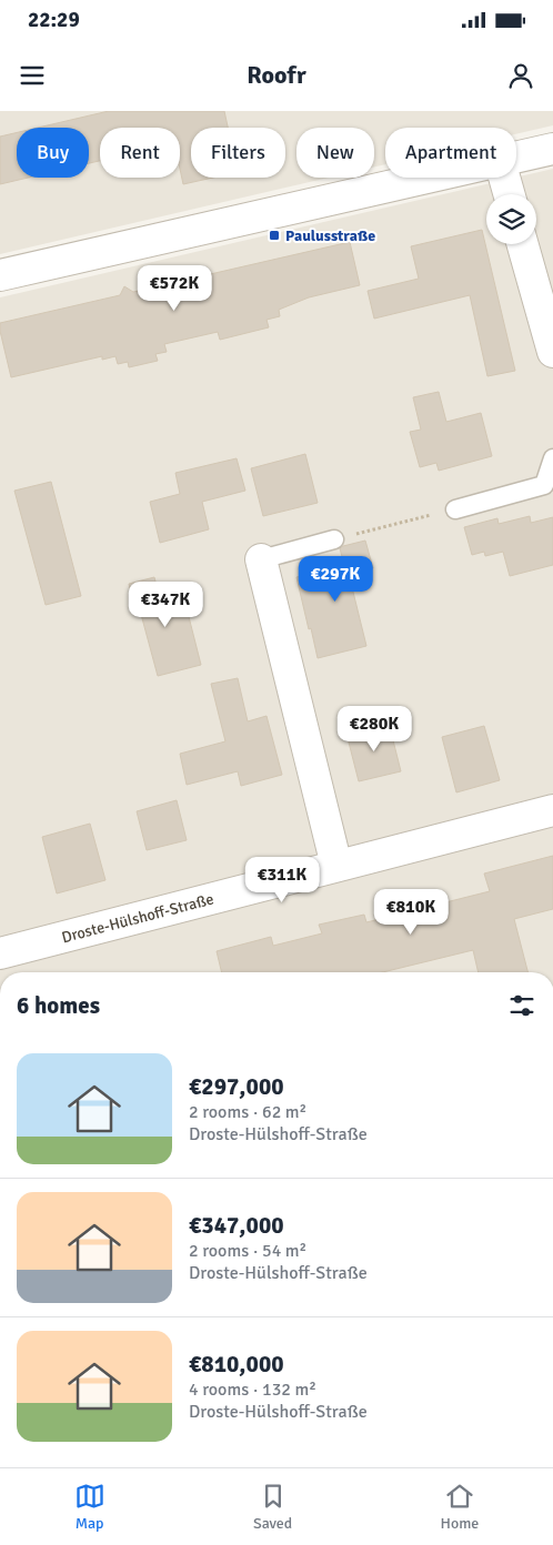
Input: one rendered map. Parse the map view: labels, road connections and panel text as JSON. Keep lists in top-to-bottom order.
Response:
{
  "streets": {
    "street": ["Droste-Hülshoff-Straße"]
  },
  "places": {
    "transit": ["Paulusstraße"]
  },
  "page": {
    "status": "22:29",
    "header": "Roofr",
    "chip": [
      "Buy",
      "Rent",
      "Filters",
      "New",
      "Apartment"
    ],
    "price": [
      "€572K",
      "€297K",
      "€347K",
      "€280K",
      "€311K",
      "€810K"
    ],
    "heading": "6 homes",
    "list": [
      {
        "name": "€297,000",
        "note": "2 rooms · 62 m² · Droste-Hülshoff-Straße"
      },
      {
        "name": "€347,000",
        "note": "2 rooms · 54 m² · Droste-Hülshoff-Straße"
      },
      {
        "name": "€810,000",
        "note": "4 rooms · 132 m² · Droste-Hülshoff-Straße"
      }
    ],
    "tabs": ["Map", "Saved", "Home"]
  }
}
